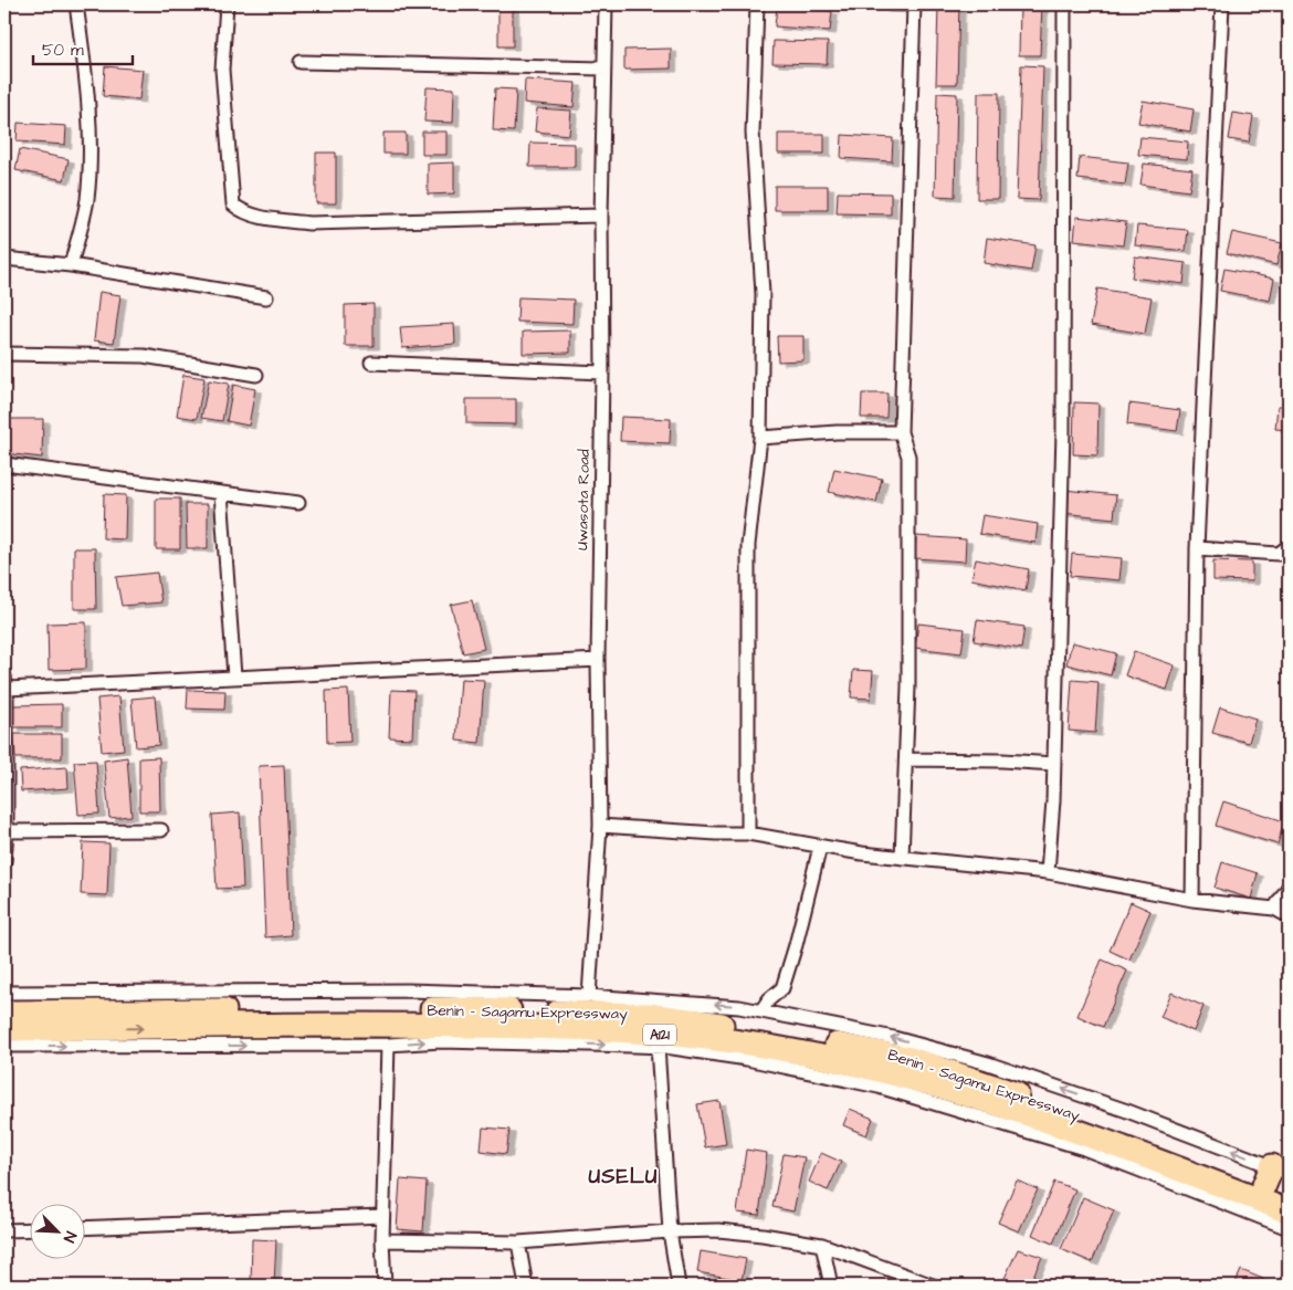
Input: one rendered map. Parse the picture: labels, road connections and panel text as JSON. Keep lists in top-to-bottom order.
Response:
{
  "streets": {
    "highway": ["Benin - Sagamu Expressway", "A121"],
    "street": ["Uwasota Road"]
  },
  "districts": ["USELU"],
  "scale_bar": "50 m",
  "north": "bottom right"
}
